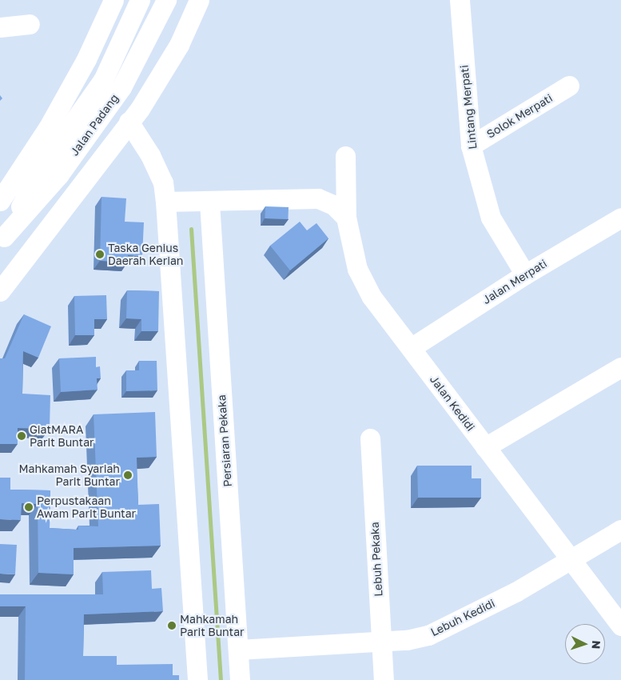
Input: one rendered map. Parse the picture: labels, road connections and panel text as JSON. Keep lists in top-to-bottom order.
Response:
{
  "streets": {
    "street": [
      "Lintang Merpati",
      "Solok Merpati",
      "Jalan Padang",
      "Jalan Merpati",
      "Jalan Kedidi",
      "Persiaran Pekaka",
      "Lebuh Pekaka",
      "Lebuh Kedidi"
    ]
  },
  "crossings": [
    ["Lintang Merpati", "Solok Merpati"],
    ["Lintang Merpati", "Jalan Merpati"],
    ["Jalan Merpati", "Jalan Kedidi"],
    ["Jalan Kedidi", "Lebuh Kedidi"],
    ["Persiaran Pekaka", "Lebuh Kedidi"],
    ["Lebuh Pekaka", "Lebuh Kedidi"]
  ],
  "places": [
    "Taska Genius Daerah Kerian",
    "GiatMARA Parit Buntar",
    "Mahkamah Syariah Parit Buntar",
    "Perpustakaan Awam Parit Buntar",
    "Mahkamah Parit Buntar"
  ],
  "north": "right"
}
